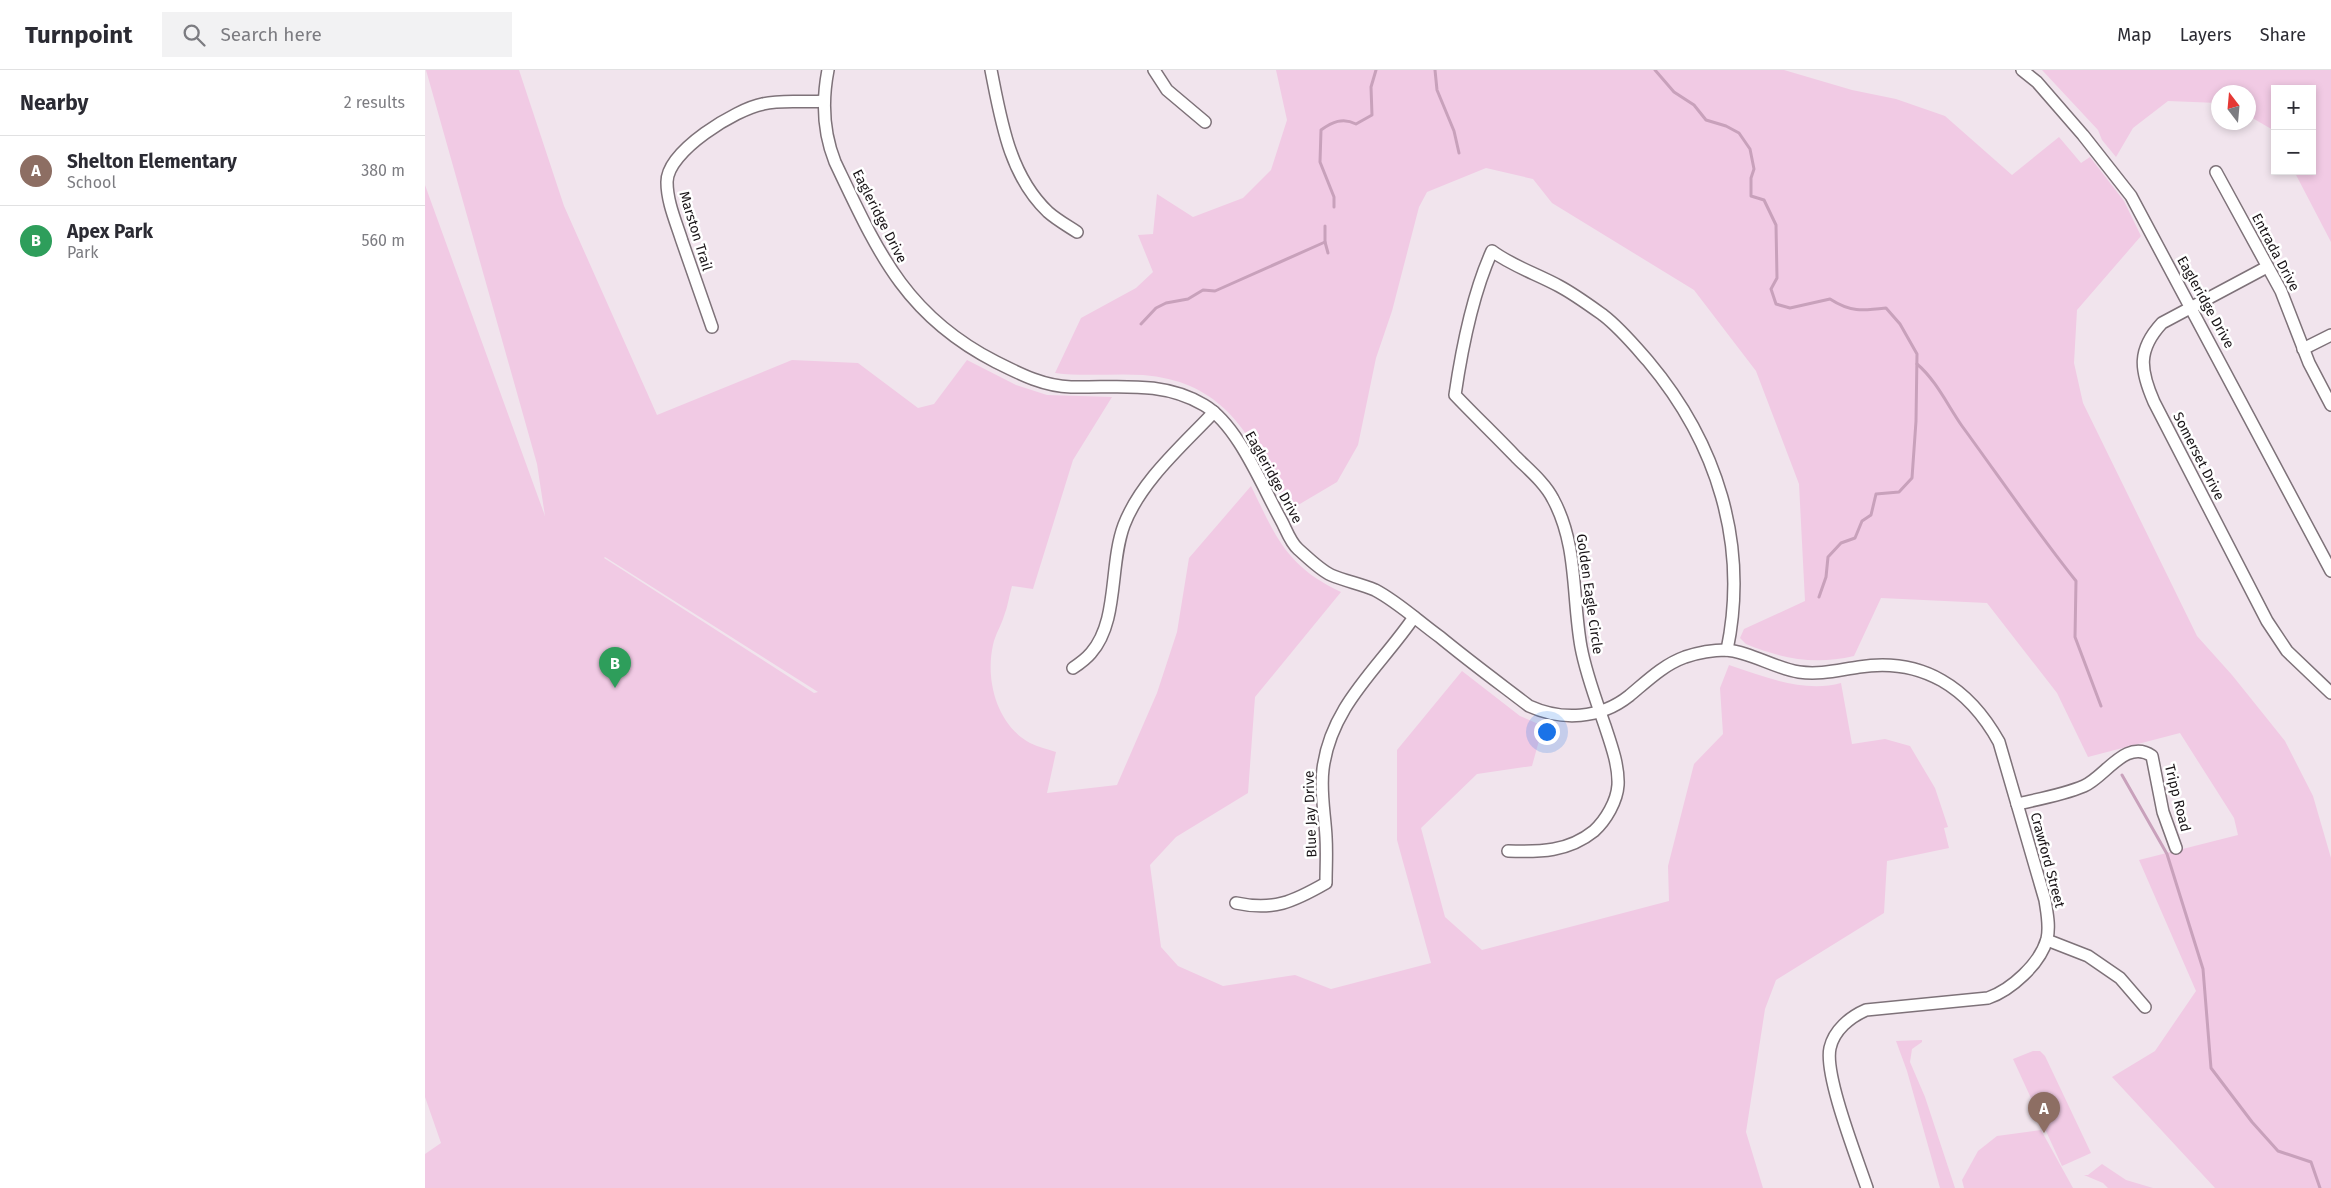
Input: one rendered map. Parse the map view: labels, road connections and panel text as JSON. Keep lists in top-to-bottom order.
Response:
{
  "streets": {
    "street": [
      "Eagleridge Drive",
      "Marston Trail",
      "Entrada Drive",
      "Somerset Drive",
      "Golden Eagle Circle",
      "Tripp Road",
      "Blue Jay Drive",
      "Crawford Street"
    ]
  },
  "crossings": [
    ["Eagleridge Drive", "Marston Trail"],
    ["Eagleridge Drive", "Somerset Drive"],
    ["Eagleridge Drive", "Golden Eagle Circle"],
    ["Eagleridge Drive", "Blue Jay Drive"],
    ["Eagleridge Drive", "Crawford Street"],
    ["Entrada Drive", "Somerset Drive"],
    ["Golden Eagle Circle", "Crawford Street"],
    ["Tripp Road", "Crawford Street"]
  ],
  "north": "top",
  "page": {
    "header": "Turnpoint",
    "search": "Search here",
    "nav": ["Map", "Layers", "Share"],
    "heading": ["Nearby", "2 results"],
    "map_buttons": ["+", "−"],
    "list": [
      {
        "mark": "A",
        "name": "Shelton Elementary",
        "note": "School",
        "value": "380 m"
      },
      {
        "mark": "B",
        "name": "Apex Park",
        "note": "Park",
        "value": "560 m"
      }
    ],
    "pins": ["B", "A"]
  }
}
